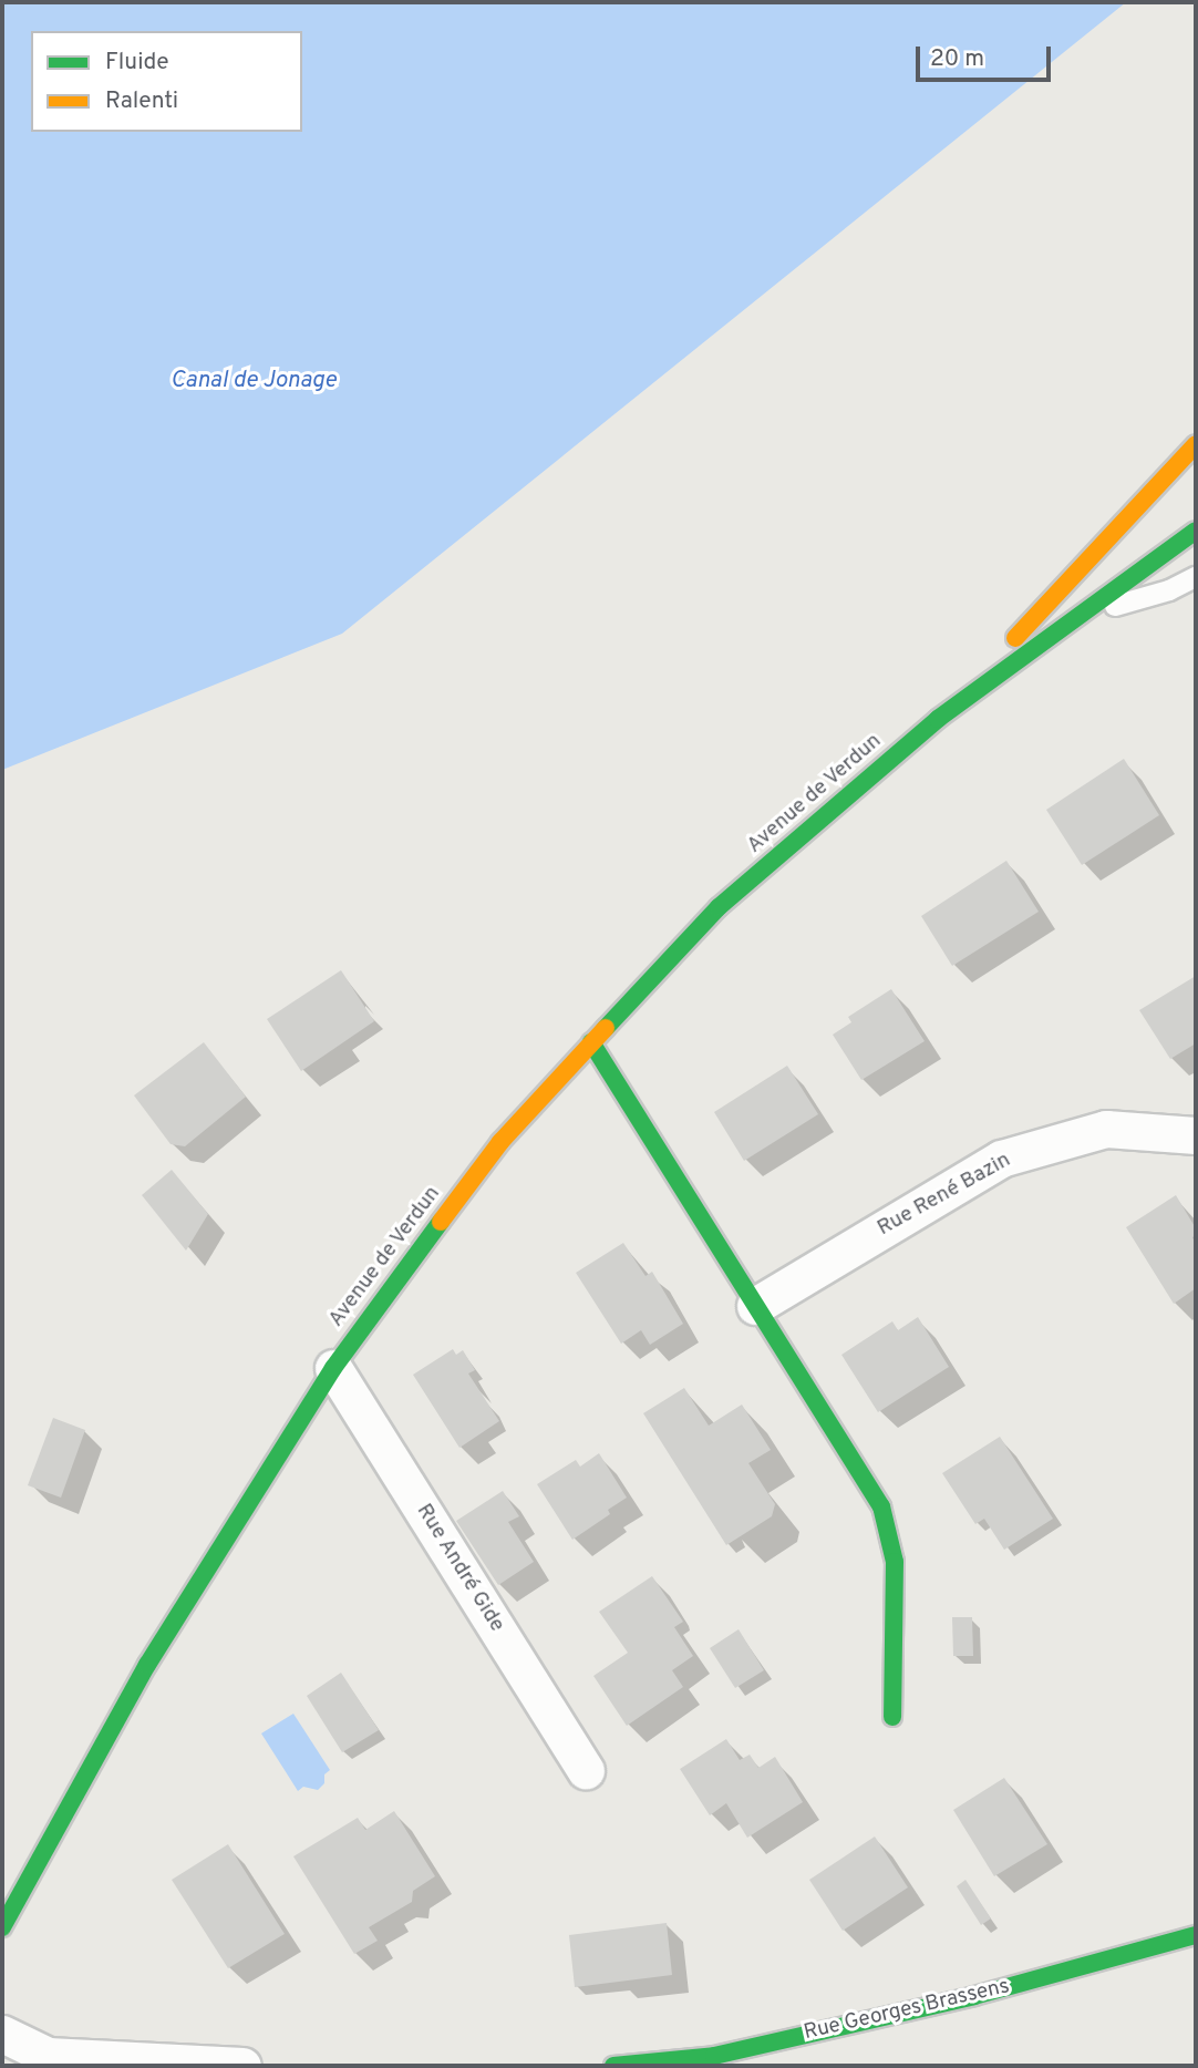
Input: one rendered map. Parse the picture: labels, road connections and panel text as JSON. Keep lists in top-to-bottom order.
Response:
{
  "streets": {
    "main road": ["Avenue de Verdun", "Rue Georges Brassens"],
    "street": ["Rue René Bazin", "Rue André Gide"]
  },
  "crossings": [
    ["Avenue de Verdun", "Rue André Gide"]
  ],
  "water": ["Canal de Jonage"],
  "legend": ["Fluide", "Ralenti"],
  "scale_bar": "20 m"
}
